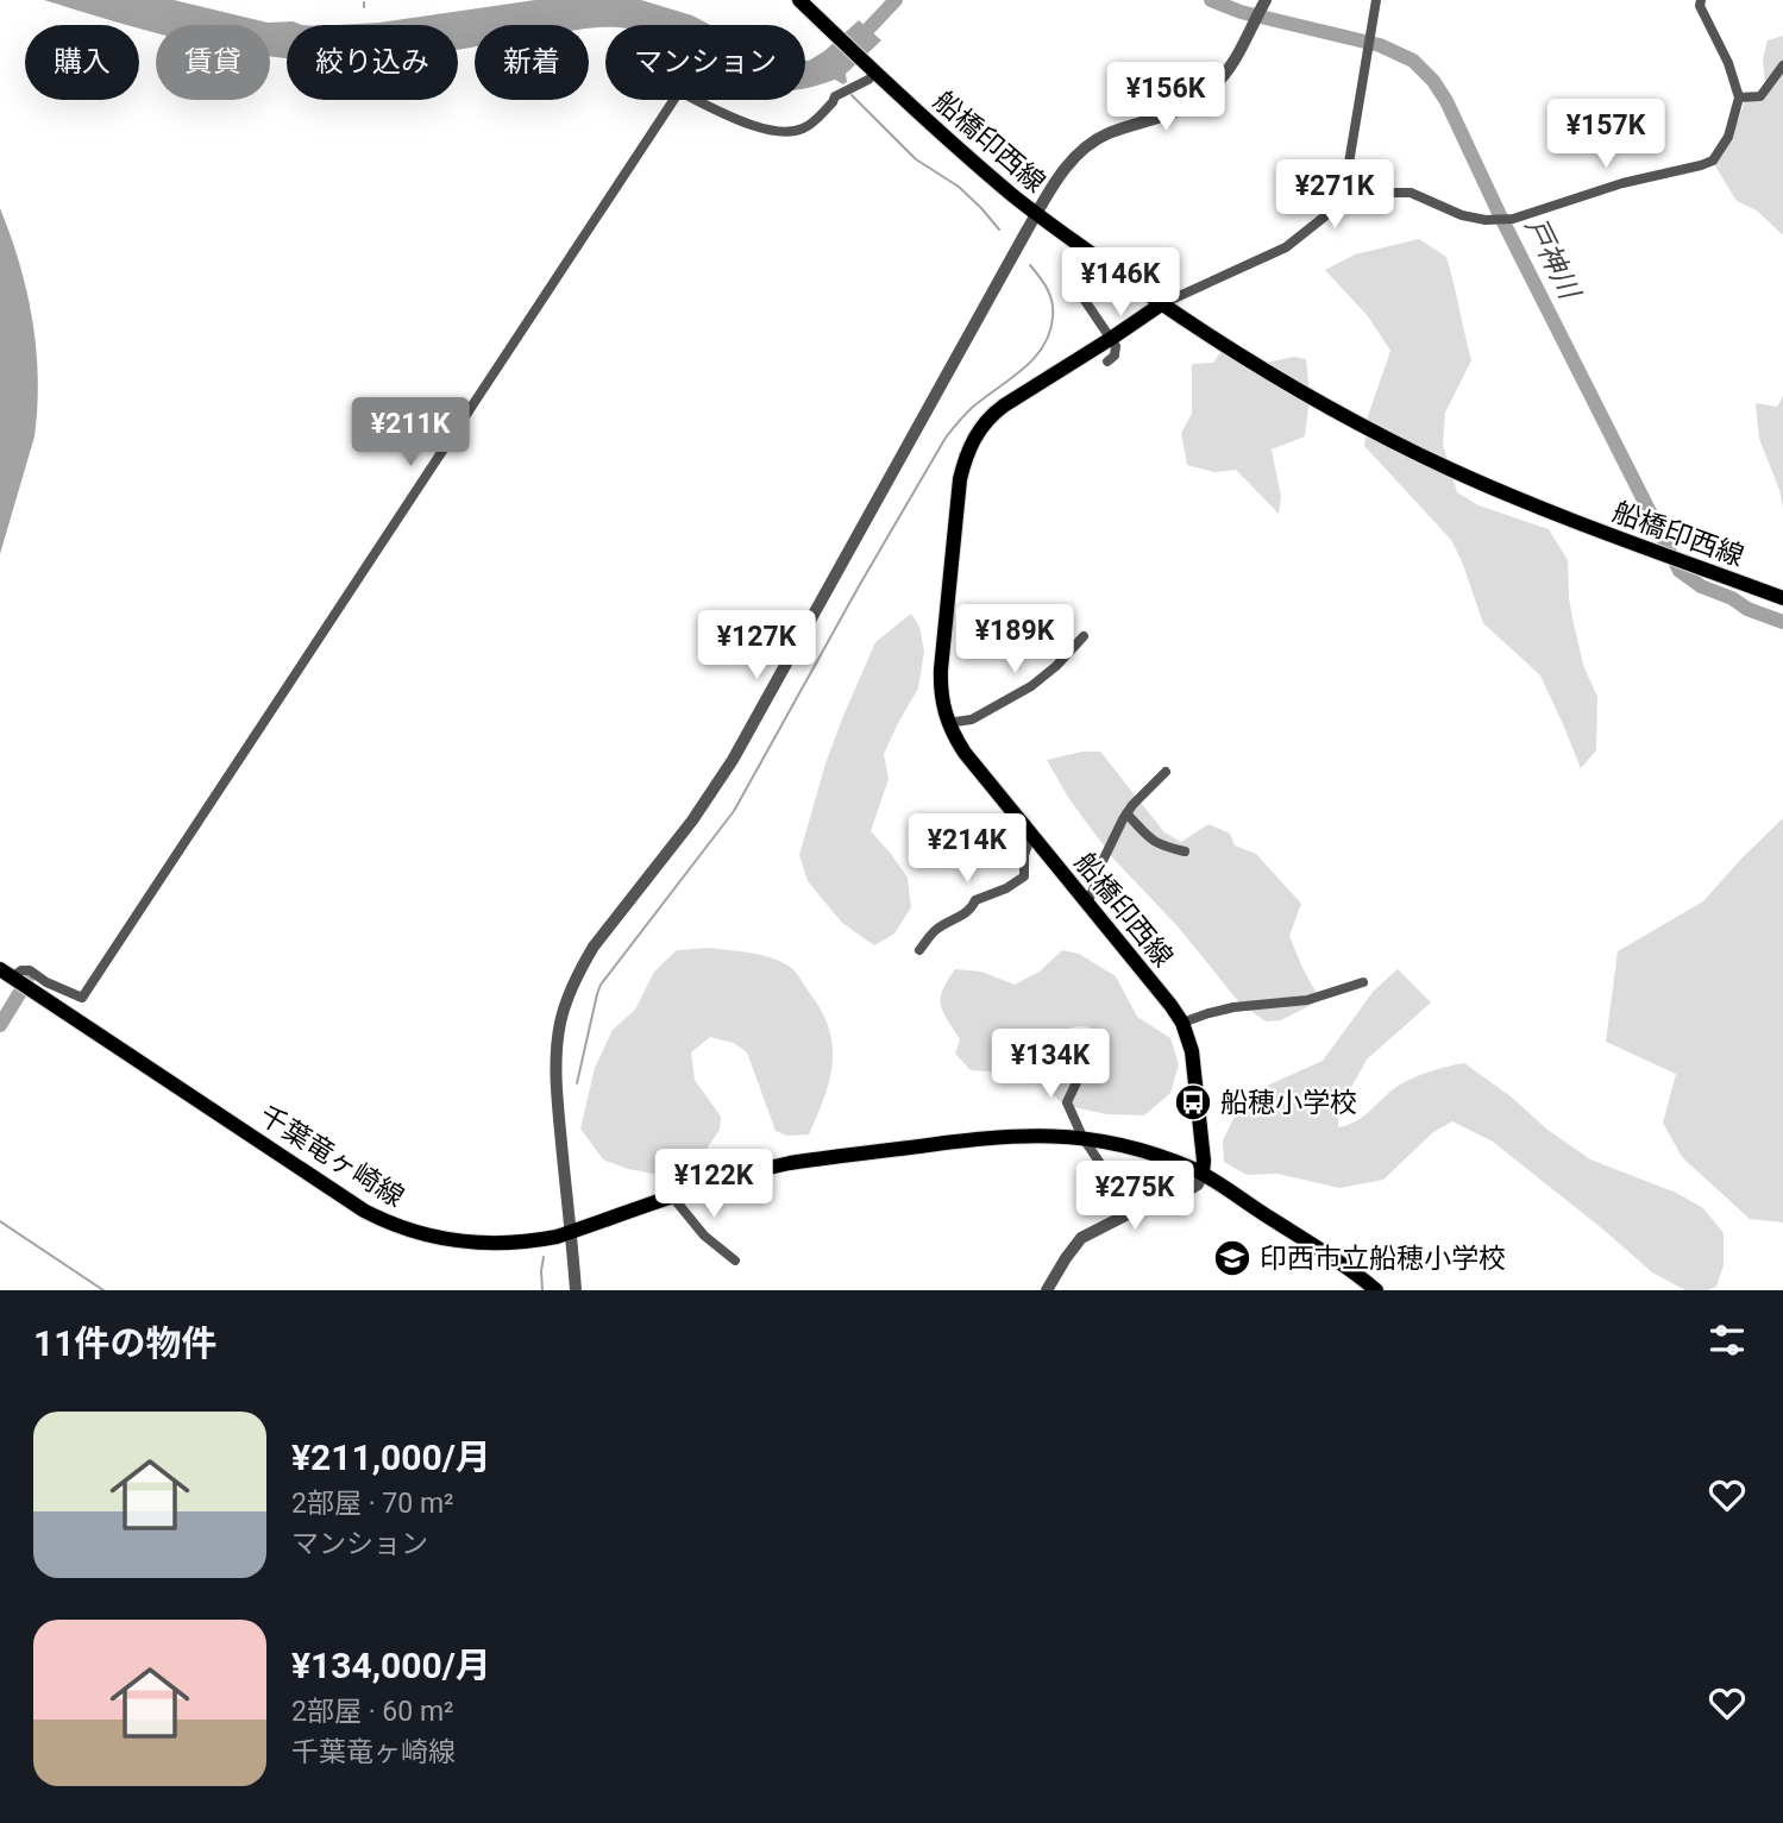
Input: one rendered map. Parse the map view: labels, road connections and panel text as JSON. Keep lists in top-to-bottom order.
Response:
{
  "streets": {
    "main road": ["船橋印西線", "千葉竜ヶ崎線"]
  },
  "crossings": [
    ["船橋印西線", "千葉竜ヶ崎線"]
  ],
  "water": ["戸神川"],
  "places": {
    "bus stop": ["船穂小学校"],
    "school or university": ["印西市立船穂小学校"]
  },
  "page": {
    "chip": [
      "購入",
      "賃貸",
      "絞り込み",
      "新着",
      "マンション"
    ],
    "price": [
      "¥156K",
      "¥157K",
      "¥271K",
      "¥146K",
      "¥211K",
      "¥189K",
      "¥127K",
      "¥214K",
      "¥134K",
      "¥122K",
      "¥275K"
    ],
    "heading": "11件の物件",
    "list": [
      {
        "name": "¥211,000/月",
        "note": "2部屋 · 70 m² · マンション"
      },
      {
        "name": "¥134,000/月",
        "note": "2部屋 · 60 m² · 千葉竜ヶ崎線"
      }
    ]
  }
}
